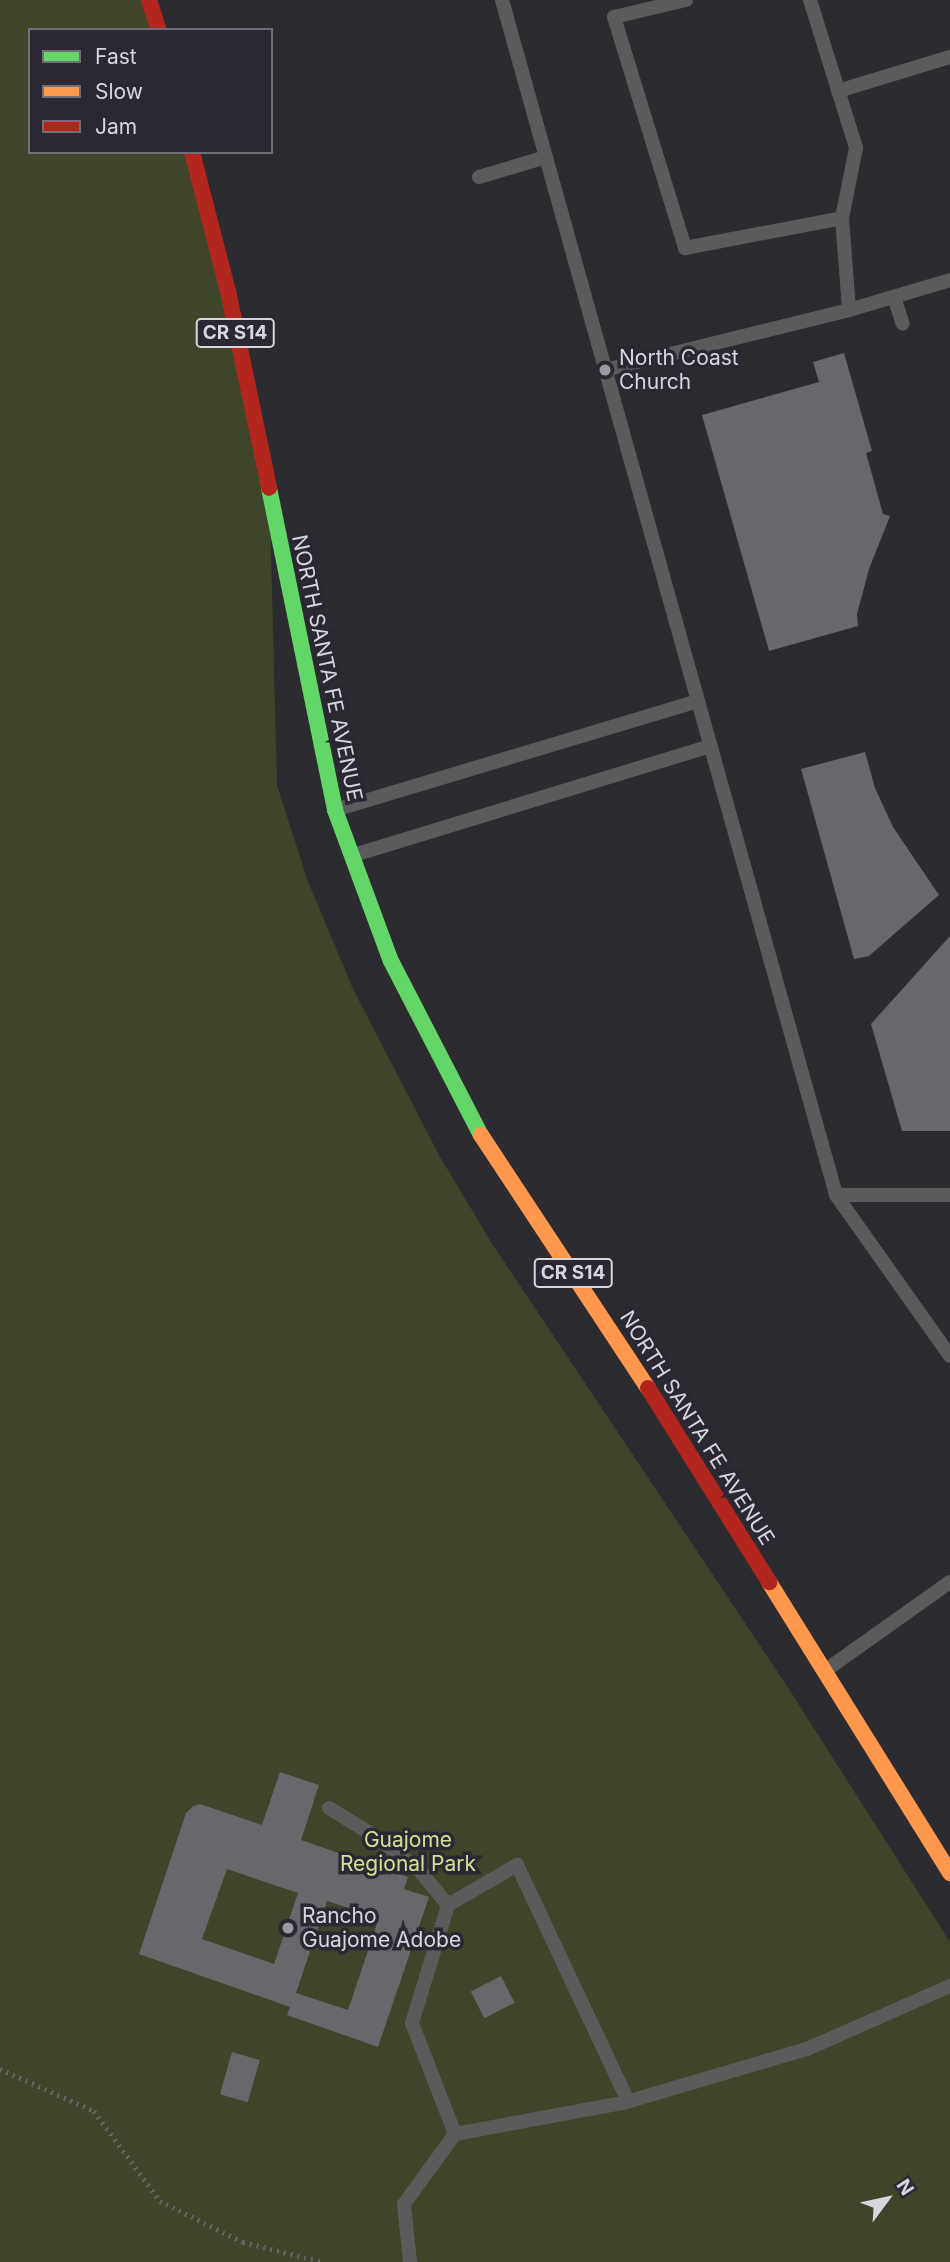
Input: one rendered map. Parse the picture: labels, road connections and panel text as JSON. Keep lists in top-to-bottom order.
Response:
{
  "streets": {
    "main road": ["CR S14", "NORTH SANTA FE AVENUE"]
  },
  "parks": ["Guajome Regional Park"],
  "places": ["North Coast Church", "Rancho Guajome Adobe"],
  "legend": ["Fast", "Slow", "Jam"],
  "north": "top right"
}
